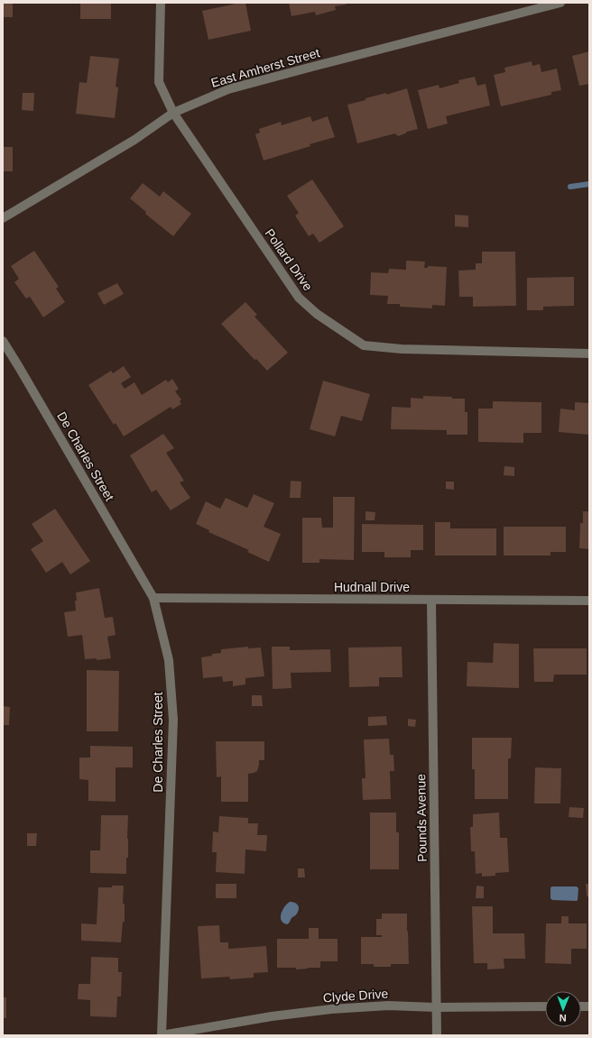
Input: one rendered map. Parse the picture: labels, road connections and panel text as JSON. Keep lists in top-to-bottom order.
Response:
{
  "streets": {
    "street": [
      "East Amherst Street",
      "Pollard Drive",
      "De Charles Street",
      "Hudnall Drive",
      "Pounds Avenue",
      "Clyde Drive"
    ]
  },
  "crossings": [
    ["East Amherst Street", "Pollard Drive"],
    ["De Charles Street", "Hudnall Drive"],
    ["De Charles Street", "Clyde Drive"],
    ["Hudnall Drive", "Pounds Avenue"],
    ["Pounds Avenue", "Clyde Drive"]
  ],
  "north": "bottom"
}
